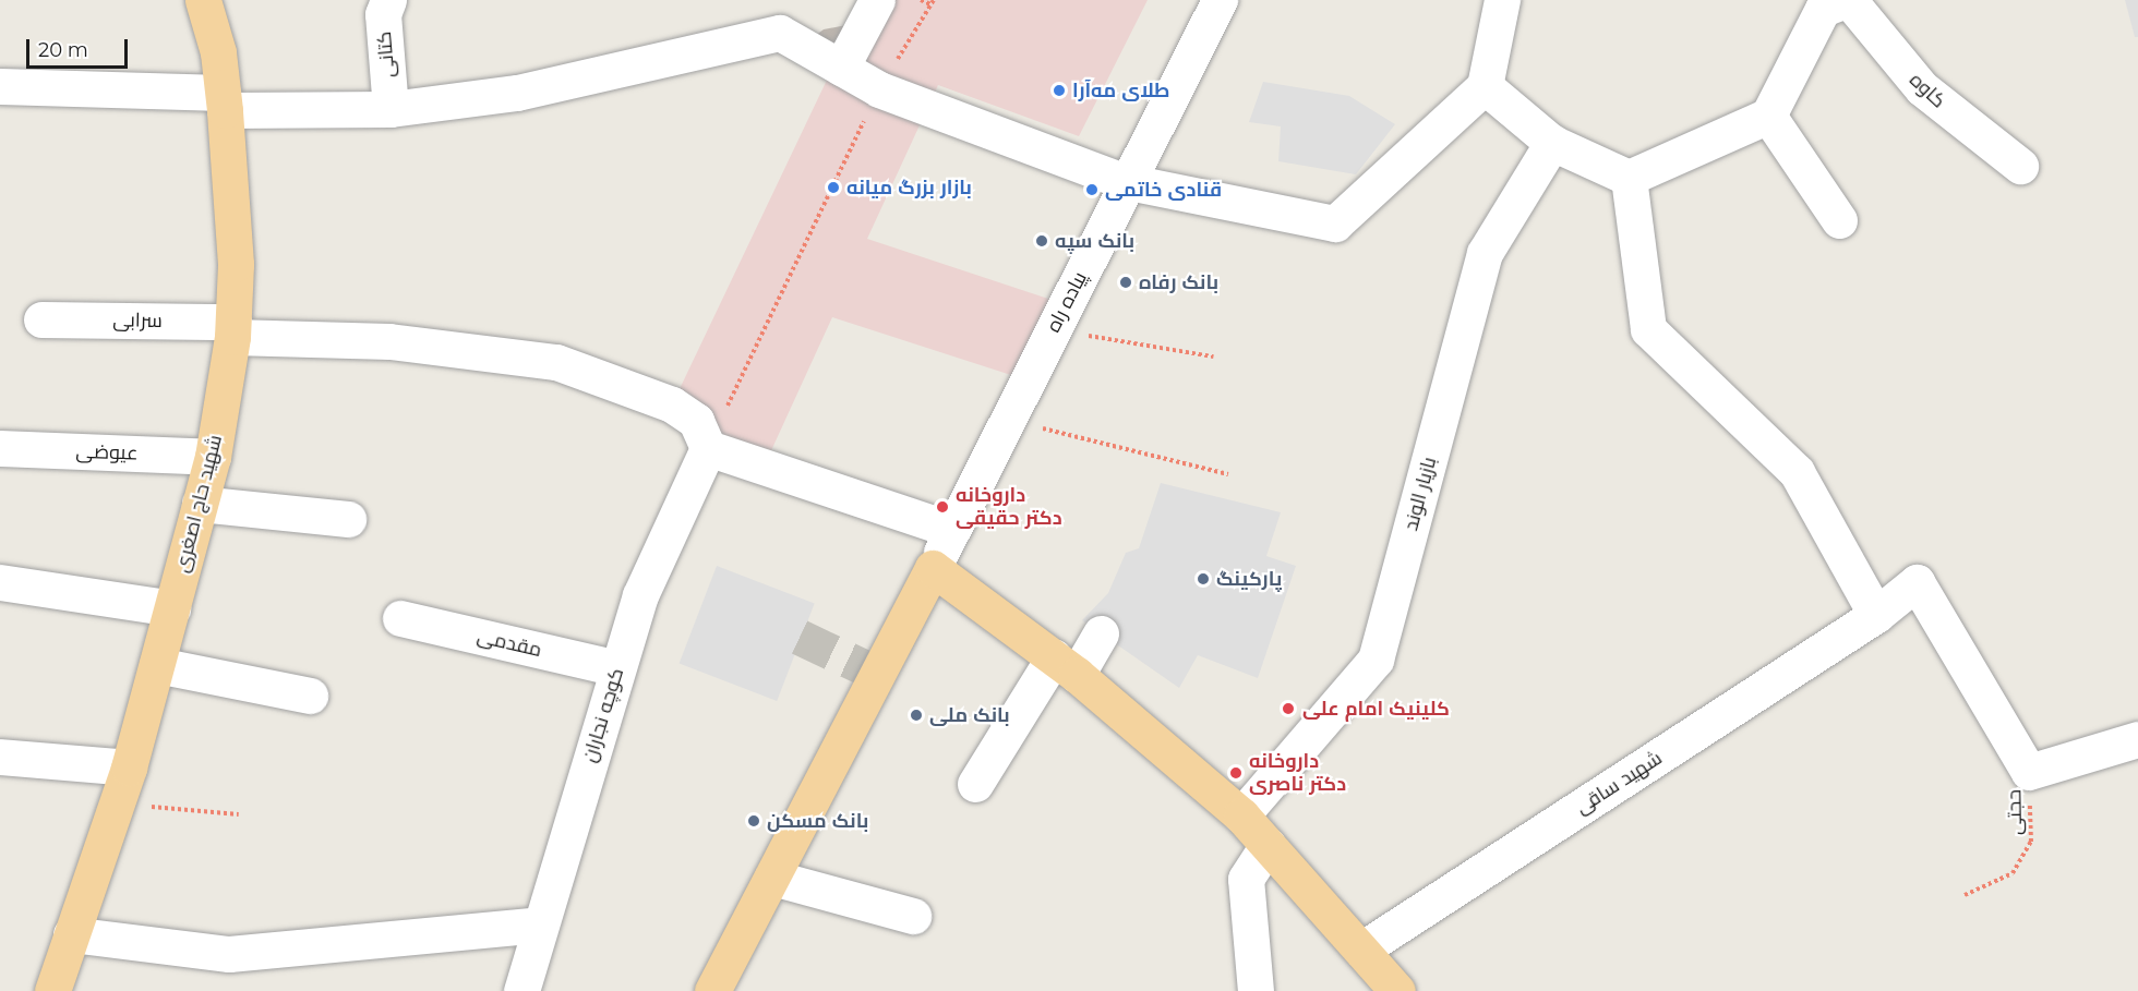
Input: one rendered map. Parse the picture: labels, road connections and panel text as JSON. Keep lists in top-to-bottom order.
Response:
{
  "streets": {
    "main road": ["شهید حاج اصغری"],
    "street": [
      "کتانی",
      "کاوه",
      "پیاده راه",
      "سرابی",
      "عیوضی",
      "بازیار الوند",
      "مقدمی",
      "کوچه نجاران",
      "شهید ساقی"
    ],
    "path": ["حجتی"]
  },
  "crossings": [
    ["سرابی", "شهید حاج اصغری"],
    ["سرابی", "کوچه نجاران"],
    ["عیوضی", "شهید حاج اصغری"],
    ["مقدمی", "کوچه نجاران"],
    ["شهید ساقی", "حجتی"]
  ],
  "places": [
    "طلای مه‌آرا",
    "بازار بزرگ میانه",
    "قنادی خاتمی",
    "بانک سپه",
    "بانک رفاه",
    "داروخانه دکتر حقیقی",
    "پارکینگ",
    "کلینیک امام علی",
    "بانک ملی",
    "داروخانه دکتر ناصری",
    "بانک مسکن"
  ],
  "scale_bar": "20 m"
}
